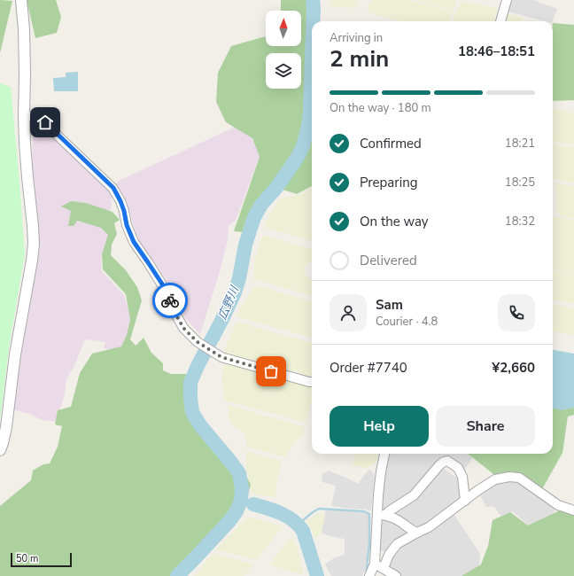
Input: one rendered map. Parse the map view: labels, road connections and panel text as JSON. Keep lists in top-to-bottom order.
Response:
{
  "water": ["広野川"],
  "scale_bar": "50 m",
  "north": "top",
  "page": {
    "heading": ["2 min", "Arriving in", "18:46–18:51"],
    "panel": [
      "Sam",
      "Courier · 4.8",
      "Order #7740",
      "¥2,660"
    ],
    "bar": "On the way · 180 m",
    "list": [
      ["Confirmed", "18:21"],
      ["Preparing", "18:25"],
      ["On the way", "18:32"],
      "Delivered"
    ],
    "buttons": ["Help", "Share"],
    "scale": "50 m"
  }
}
